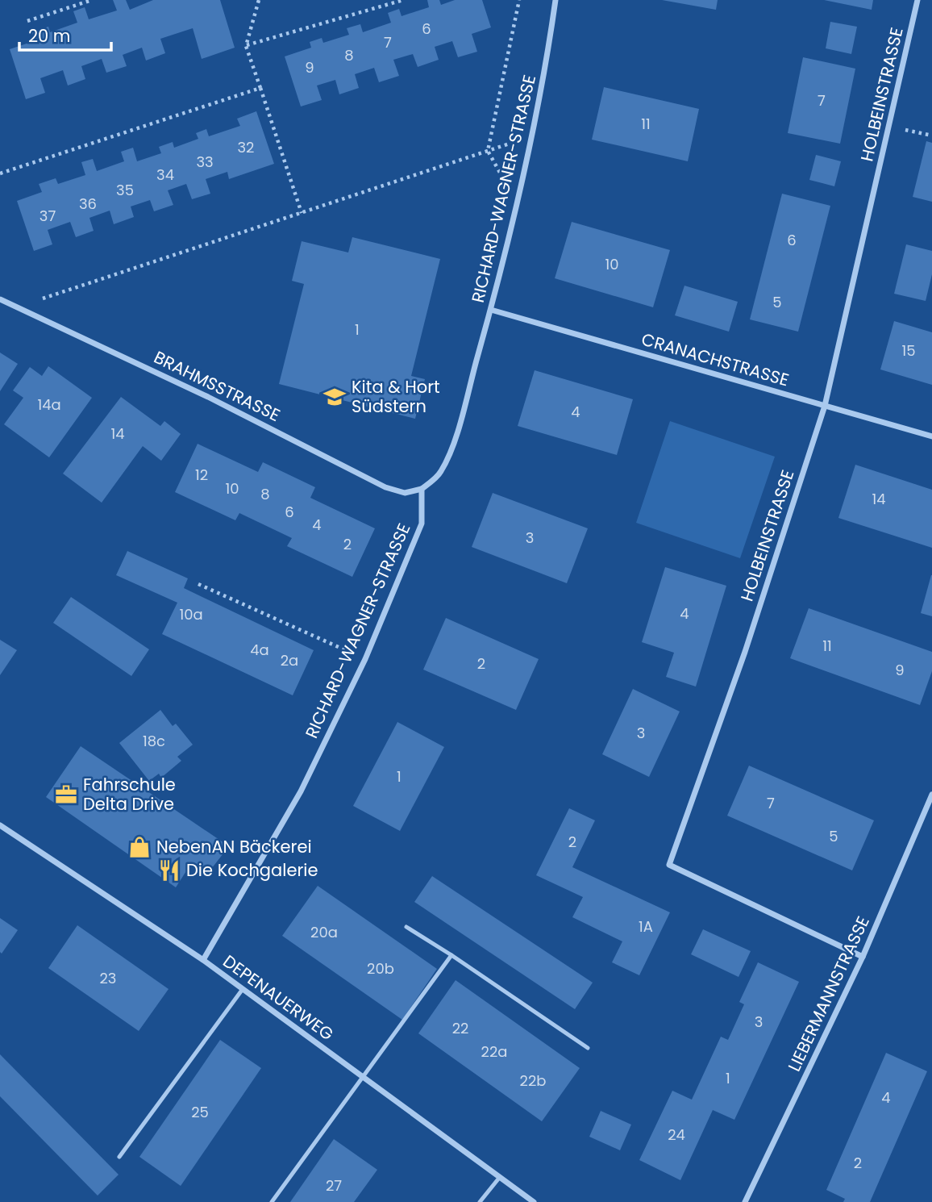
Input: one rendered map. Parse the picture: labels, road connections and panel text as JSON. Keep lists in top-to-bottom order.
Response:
{
  "streets": {
    "street": [
      "HOLBEINSTRASSE",
      "RICHARD-WAGNER-STRASSE",
      "CRANACHSTRASSE",
      "BRAHMSSTRASSE",
      "LIEBERMANNSTRASSE",
      "DEPENAUERWEG"
    ]
  },
  "crossings": [
    ["HOLBEINSTRASSE", "CRANACHSTRASSE"],
    ["HOLBEINSTRASSE", "LIEBERMANNSTRASSE"],
    ["RICHARD-WAGNER-STRASSE", "CRANACHSTRASSE"],
    ["RICHARD-WAGNER-STRASSE", "BRAHMSSTRASSE"],
    ["RICHARD-WAGNER-STRASSE", "DEPENAUERWEG"]
  ],
  "places": {
    "school or university": ["Kita & Hort Südstern"],
    "office": ["Fahrschule Delta Drive"],
    "shop": ["NebenAN Bäckerei"],
    "restaurant": ["Die Kochgalerie"]
  },
  "house_numbers": [
    "6",
    "7",
    "8",
    "9",
    "7",
    "11",
    "32",
    "33",
    "34",
    "35",
    "36",
    "37",
    "6",
    "10",
    "5",
    "1",
    "15",
    "14a",
    "4",
    "14",
    "12",
    "10",
    "8",
    "14",
    "6",
    "4",
    "3",
    "2",
    "4",
    "10a",
    "11",
    "4a",
    "2a",
    "2",
    "9",
    "3",
    "18c",
    "1",
    "7",
    "5",
    "2",
    "1A",
    "20a",
    "20b",
    "23",
    "3",
    "22",
    "22a",
    "1",
    "22b",
    "4",
    "25",
    "24",
    "2",
    "27"
  ],
  "scale_bar": "20 m"
}
